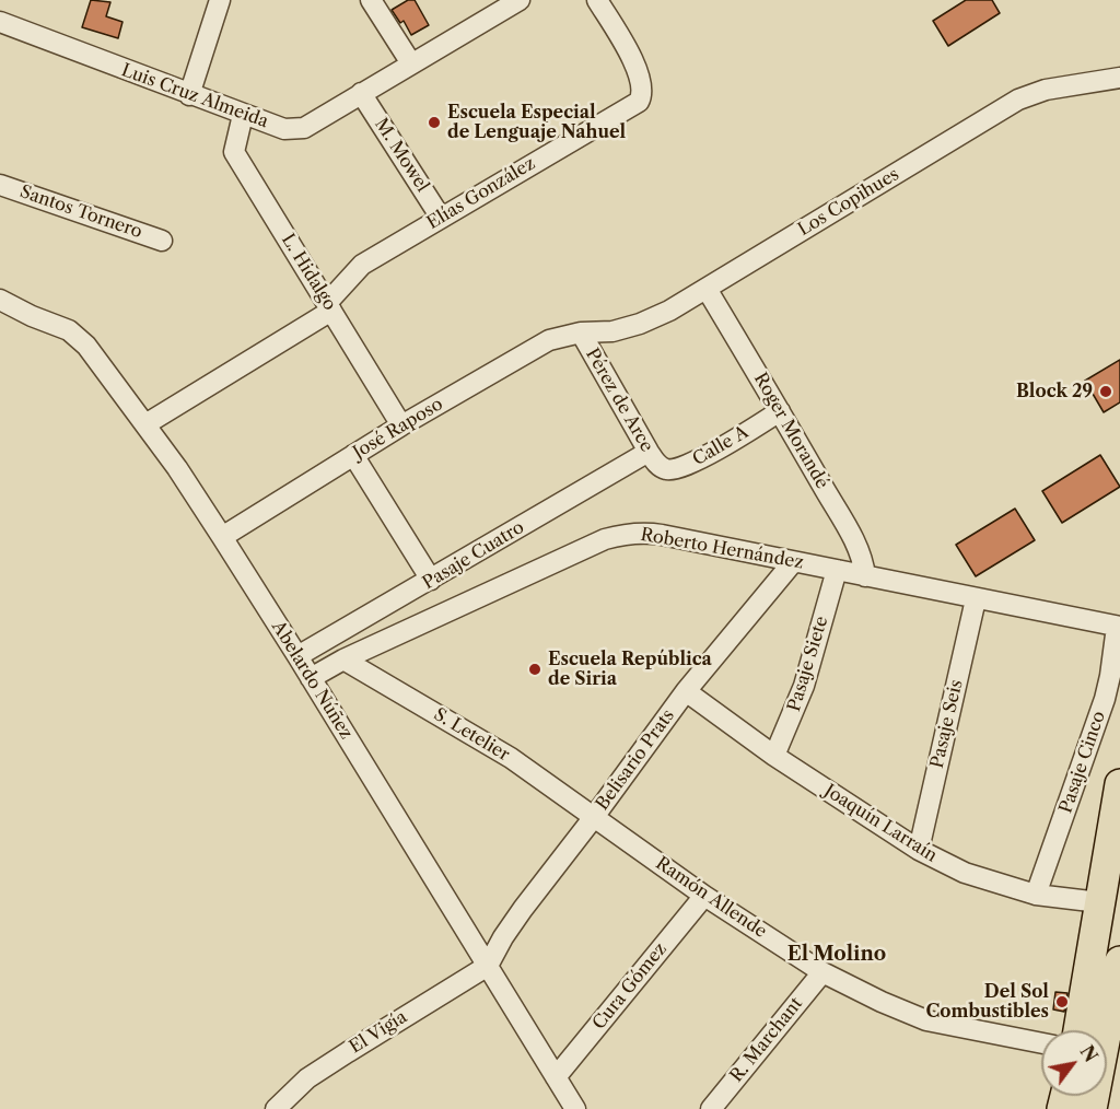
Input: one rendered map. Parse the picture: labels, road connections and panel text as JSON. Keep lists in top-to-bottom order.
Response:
{
  "streets": {
    "street": [
      "Luis Cruz Almeida",
      "M. Mowel",
      "Elías González",
      "Los Copihues",
      "Santos Tornero",
      "L. Hidalgo",
      "Pérez de Arce",
      "José Raposo",
      "Roger Morandé",
      "Calle A",
      "Roberto Hernández",
      "Pasaje Cuatro",
      "Pasaje Siete",
      "Abelardo Núñez",
      "Pasaje Seis",
      "S. Letelier",
      "Belisario Prats",
      "Pasaje Cinco",
      "Joaquín Larraín",
      "Ramón Allende",
      "Cura Gómez",
      "El Vigía",
      "R. Marchant"
    ]
  },
  "crossings": [
    ["Luis Cruz Almeida", "M. Mowel"],
    ["Luis Cruz Almeida", "L. Hidalgo"],
    ["M. Mowel", "Elías González"],
    ["Elías González", "L. Hidalgo"],
    ["Elías González", "Abelardo Núñez"],
    ["Los Copihues", "Pérez de Arce"],
    ["Los Copihues", "José Raposo"],
    ["Los Copihues", "Roger Morandé"],
    ["L. Hidalgo", "José Raposo"],
    ["Pérez de Arce", "José Raposo"],
    ["Pérez de Arce", "Calle A"],
    ["Pérez de Arce", "Pasaje Cuatro"],
    ["José Raposo", "Abelardo Núñez"],
    ["Roger Morandé", "Calle A"],
    ["Roger Morandé", "Roberto Hernández"],
    ["Calle A", "Pasaje Cuatro"],
    ["Roberto Hernández", "Pasaje Siete"],
    ["Roberto Hernández", "Abelardo Núñez"],
    ["Roberto Hernández", "Pasaje Seis"],
    ["Roberto Hernández", "S. Letelier"],
    ["Roberto Hernández", "Belisario Prats"],
    ["Roberto Hernández", "Pasaje Cinco"],
    ["Pasaje Cuatro", "Abelardo Núñez"],
    ["Pasaje Siete", "Joaquín Larraín"],
    ["Abelardo Núñez", "Belisario Prats"],
    ["Abelardo Núñez", "Cura Gómez"],
    ["Abelardo Núñez", "El Vigía"],
    ["Pasaje Seis", "Joaquín Larraín"],
    ["S. Letelier", "Belisario Prats"],
    ["S. Letelier", "Ramón Allende"],
    ["Belisario Prats", "Joaquín Larraín"],
    ["Belisario Prats", "Ramón Allende"],
    ["Belisario Prats", "El Vigía"],
    ["Pasaje Cinco", "Joaquín Larraín"],
    ["Ramón Allende", "Cura Gómez"],
    ["Ramón Allende", "R. Marchant"]
  ],
  "districts": ["El Molino"],
  "places": [
    "Escuela Especial de Lenguaje Nahuel",
    "Block 29",
    "Escuela República de Siria",
    "Del Sol Combustibles"
  ],
  "north": "top right"
}
